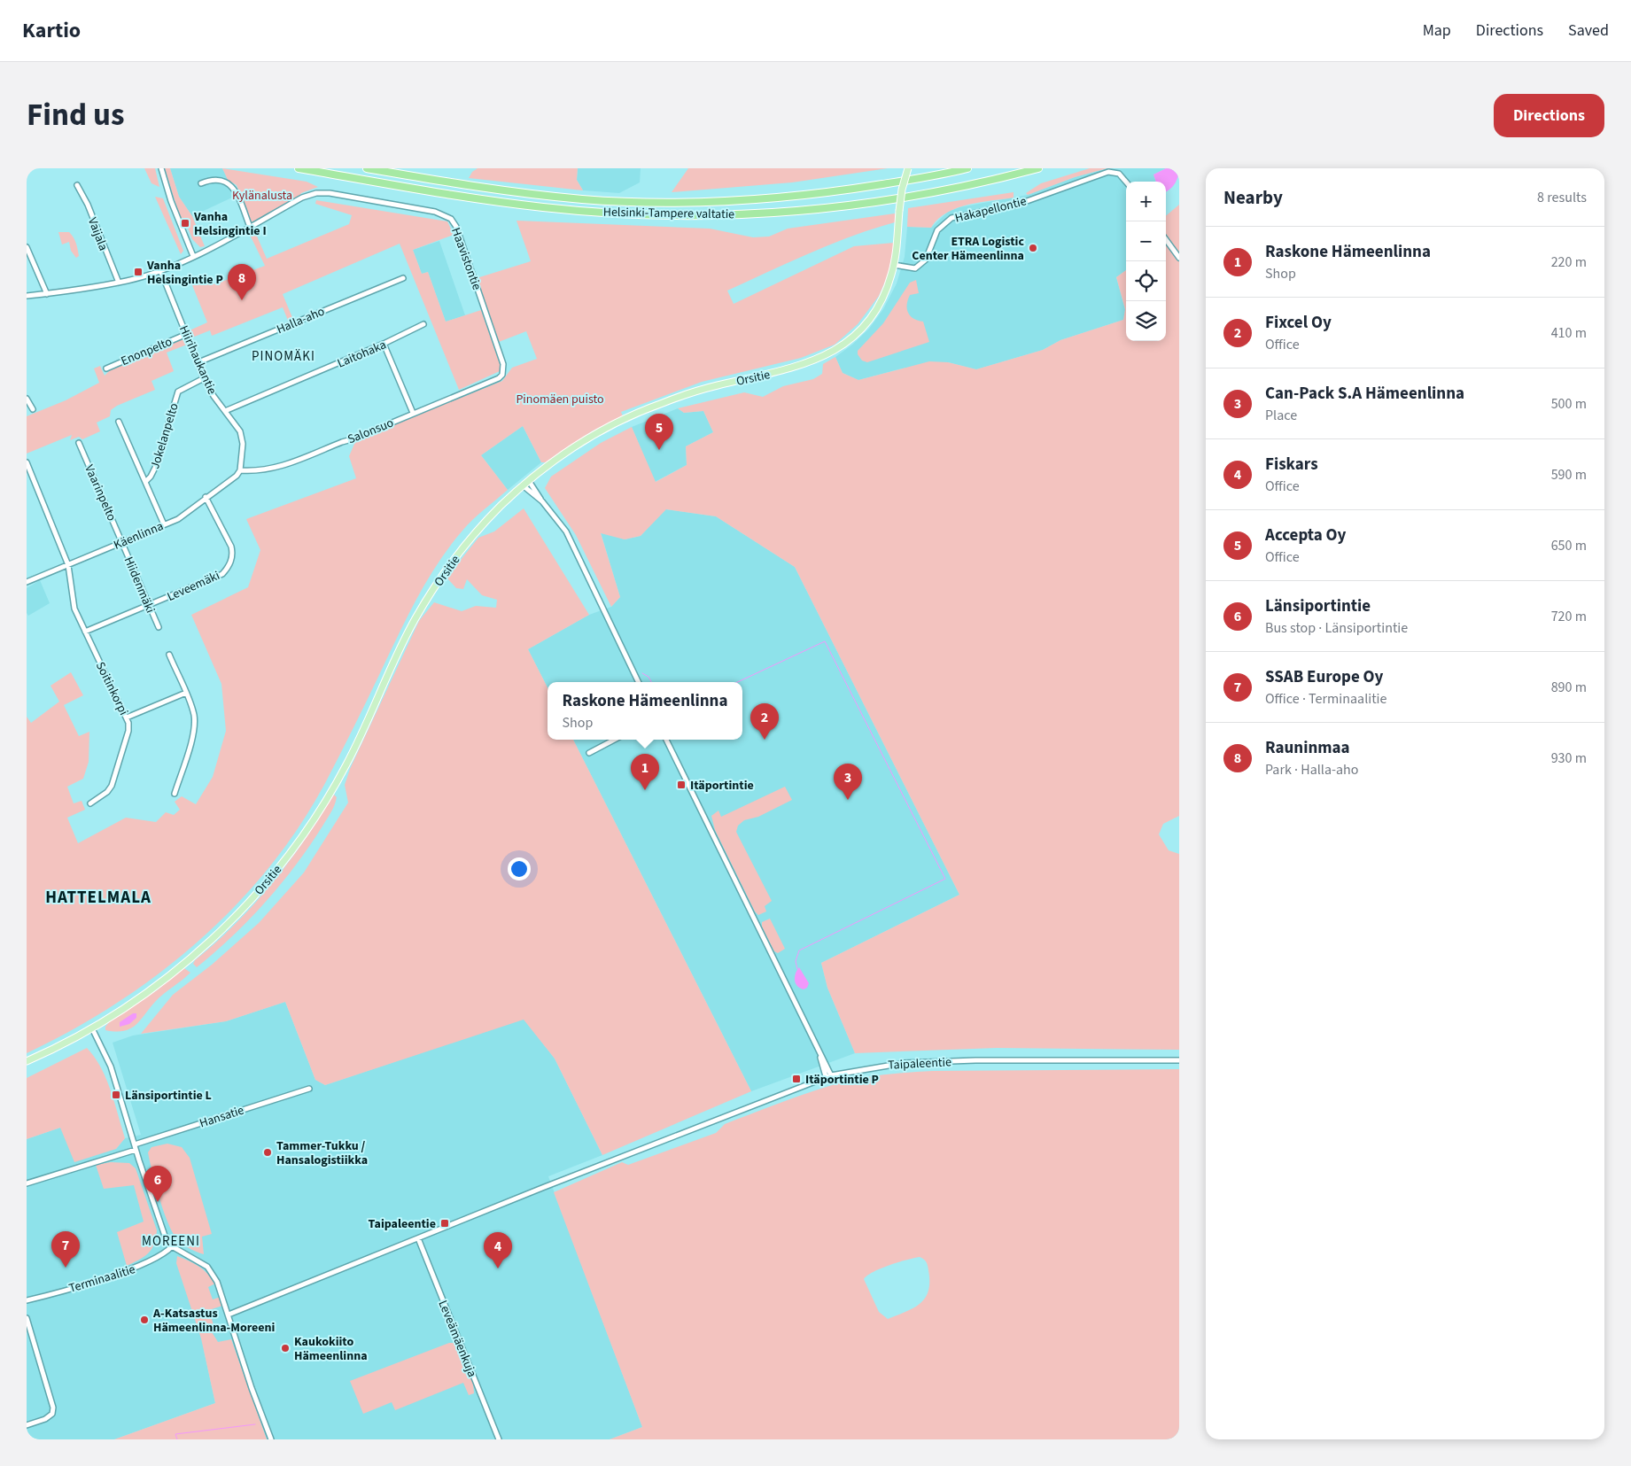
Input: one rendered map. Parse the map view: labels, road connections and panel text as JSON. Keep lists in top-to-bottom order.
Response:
{
  "streets": {
    "highway": ["Helsinki-Tampere valtatie"],
    "main road": ["Orsitie"],
    "street": [
      "Hakapellontie",
      "Vaijala",
      "Haavistontie",
      "Halla-aho",
      "Enonpelto",
      "Laitohaka",
      "Hiirihaukantie",
      "Salonsuo",
      "Jokelanpelto",
      "Vaarinpelto",
      "Käenlinna",
      "Hiidenmäki",
      "Leveemäki",
      "Soitinkorpi",
      "Taipaleentie",
      "Hansatie",
      "Terminaalitie",
      "Leveämäenkuja"
    ]
  },
  "crossings": [
    ["Hakapellontie", "Orsitie"],
    ["Haavistontie", "Salonsuo"],
    ["Halla-aho", "Hiirihaukantie"],
    ["Enonpelto", "Hiirihaukantie"],
    ["Laitohaka", "Hiirihaukantie"],
    ["Hiirihaukantie", "Salonsuo"],
    ["Hiirihaukantie", "Jokelanpelto"],
    ["Hiirihaukantie", "Käenlinna"],
    ["Salonsuo", "Käenlinna"],
    ["Vaarinpelto", "Käenlinna"],
    ["Vaarinpelto", "Hiidenmäki"],
    ["Käenlinna", "Hiidenmäki"],
    ["Käenlinna", "Leveemäki"],
    ["Käenlinna", "Soitinkorpi"],
    ["Hiidenmäki", "Leveemäki"],
    ["Leveemäki", "Soitinkorpi"],
    ["Taipaleentie", "Leveämäenkuja"]
  ],
  "districts": ["PINOMÄKI", "HATTELMALA", "MOREENI"],
  "parks": ["Kylänalusta", "Pinomäen puisto"],
  "places": {
    "transit": [
      "Vanha Helsingintie I",
      "Vanha Helsingintie P",
      "Itäportintie",
      "Itäportintie P",
      "Länsiportintie L",
      "Taipaleentie"
    ],
    "other": [
      "ETRA Logistic Center Hämeenlinna",
      "Tammer-Tukku / Hansalogistiikka",
      "A-Katsastus Hämeenlinna-Moreeni",
      "Kaukokiito Hämeenlinna"
    ]
  },
  "page": {
    "header": "Kartio",
    "nav": ["Map", "Directions", "Saved"],
    "title": "Find us",
    "buttons": "Directions",
    "heading": ["Nearby", "8 results"],
    "map_buttons": ["+", "−"],
    "list": [
      {
        "mark": "1",
        "name": "Raskone Hämeenlinna",
        "note": "Shop",
        "value": "220 m"
      },
      {
        "mark": "2",
        "name": "Fixcel Oy",
        "note": "Office",
        "value": "410 m"
      },
      {
        "mark": "3",
        "name": "Can-Pack S.A Hämeenlinna",
        "note": "Place",
        "value": "500 m"
      },
      {
        "mark": "4",
        "name": "Fiskars",
        "note": "Office",
        "value": "590 m"
      },
      {
        "mark": "5",
        "name": "Accepta Oy",
        "note": "Office",
        "value": "650 m"
      },
      {
        "mark": "6",
        "name": "Länsiportintie",
        "note": "Bus stop · Länsiportintie",
        "value": "720 m"
      },
      {
        "mark": "7",
        "name": "SSAB Europe Oy",
        "note": "Office · Terminaalitie",
        "value": "890 m"
      },
      {
        "mark": "8",
        "name": "Rauninmaa",
        "note": "Park · Halla-aho",
        "value": "930 m"
      }
    ],
    "pins": [
      "8",
      "5",
      "2",
      "1",
      "3",
      "6",
      "7",
      "4"
    ],
    "popup": ["Raskone Hämeenlinna", "Shop"]
  }
}
